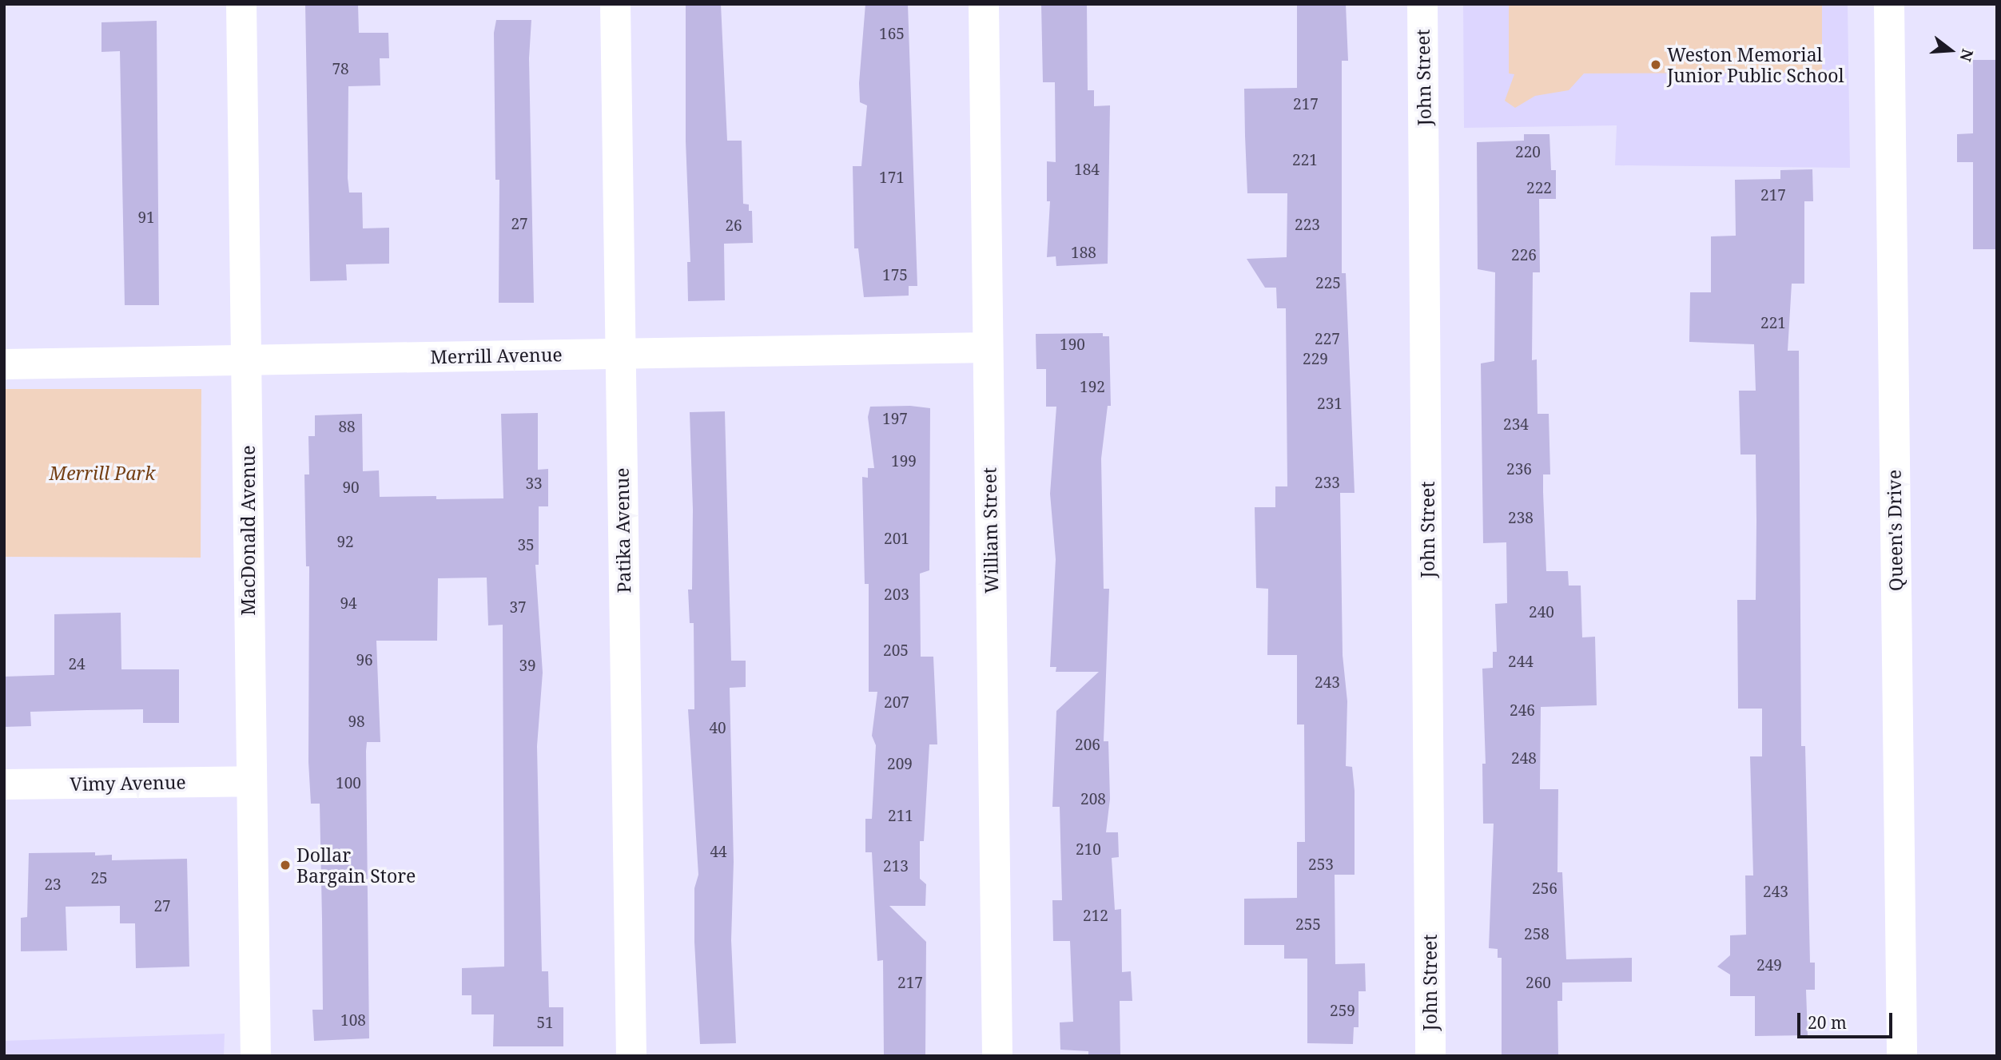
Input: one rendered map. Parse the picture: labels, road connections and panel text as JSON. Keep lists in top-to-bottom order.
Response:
{
  "streets": {
    "street": [
      "John Street",
      "Merrill Avenue",
      "MacDonald Avenue",
      "Patika Avenue",
      "William Street",
      "Queen's Drive",
      "Vimy Avenue"
    ]
  },
  "crossings": [
    ["Merrill Avenue", "MacDonald Avenue"],
    ["Merrill Avenue", "Patika Avenue"],
    ["Merrill Avenue", "William Street"],
    ["MacDonald Avenue", "Vimy Avenue"]
  ],
  "parks": ["Merrill Park"],
  "places": ["Weston Memorial Junior Public School", "Dollar Bargain Store"],
  "house_numbers": [
    "165",
    "78",
    "217",
    "220",
    "221",
    "184",
    "171",
    "222",
    "217",
    "91",
    "27",
    "223",
    "26",
    "188",
    "226",
    "175",
    "225",
    "221",
    "227",
    "190",
    "229",
    "192",
    "231",
    "197",
    "234",
    "88",
    "199",
    "236",
    "233",
    "33",
    "90",
    "238",
    "201",
    "92",
    "35",
    "203",
    "94",
    "37",
    "240",
    "205",
    "96",
    "244",
    "24",
    "39",
    "243",
    "207",
    "246",
    "98",
    "40",
    "206",
    "248",
    "209",
    "100",
    "208",
    "211",
    "210",
    "44",
    "253",
    "213",
    "25",
    "23",
    "256",
    "243",
    "27",
    "212",
    "255",
    "258",
    "249",
    "217",
    "260",
    "259",
    "108",
    "51"
  ],
  "scale_bar": "20 m",
  "north": "right"
}
